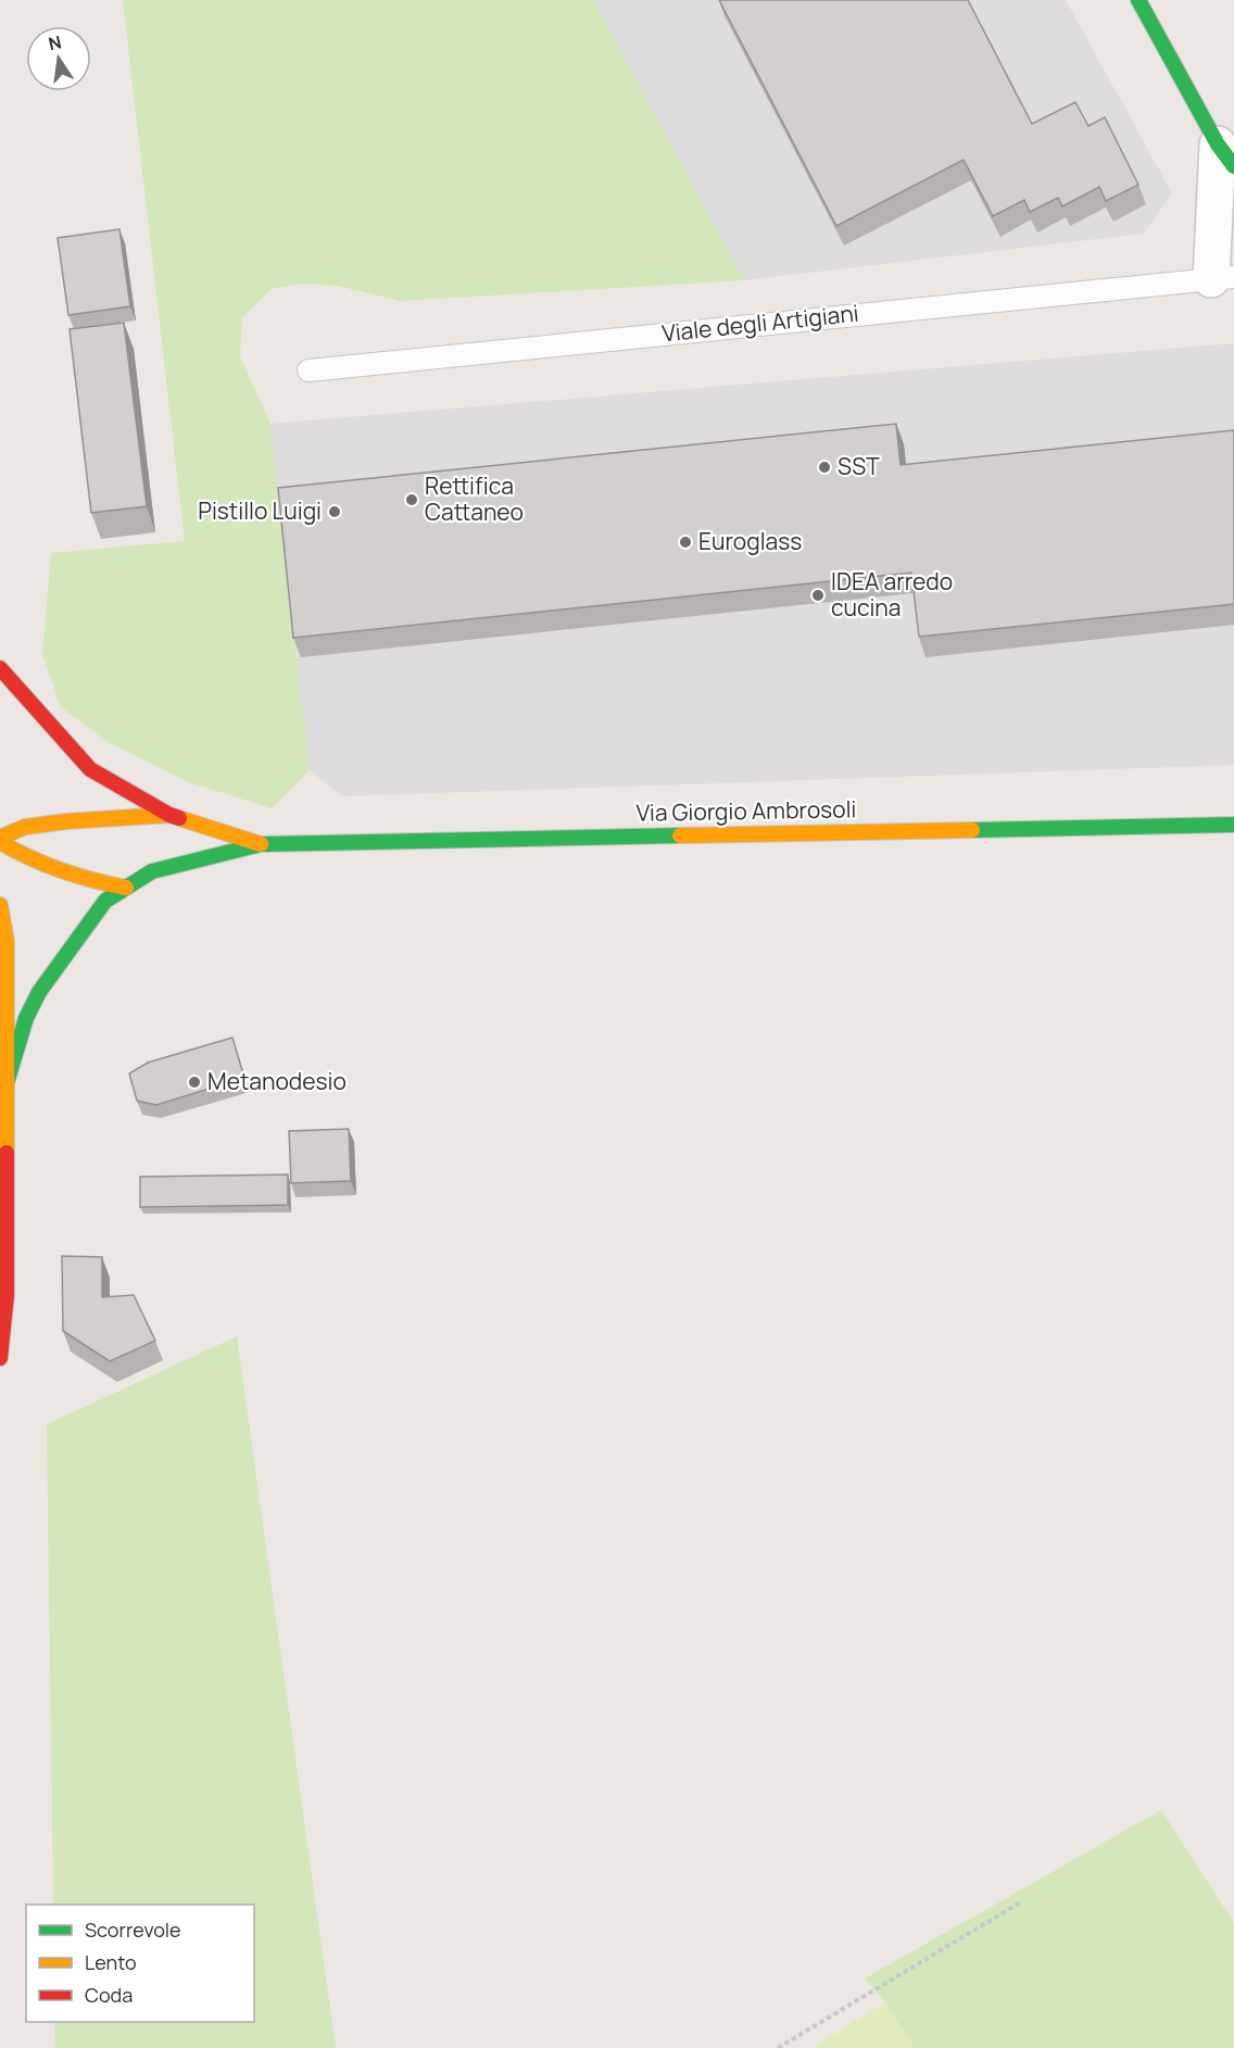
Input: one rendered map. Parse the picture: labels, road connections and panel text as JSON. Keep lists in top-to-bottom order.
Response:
{
  "streets": {
    "main road": ["Viale degli Artigiani", "Via Giorgio Ambrosoli"]
  },
  "places": [
    "SST",
    "Rettifica Cattaneo",
    "Pistillo Luigi",
    "Euroglass",
    "IDEA arredo cucina",
    "Metanodesio"
  ],
  "legend": ["Scorrevole", "Lento", "Coda"],
  "north": "top"
}
